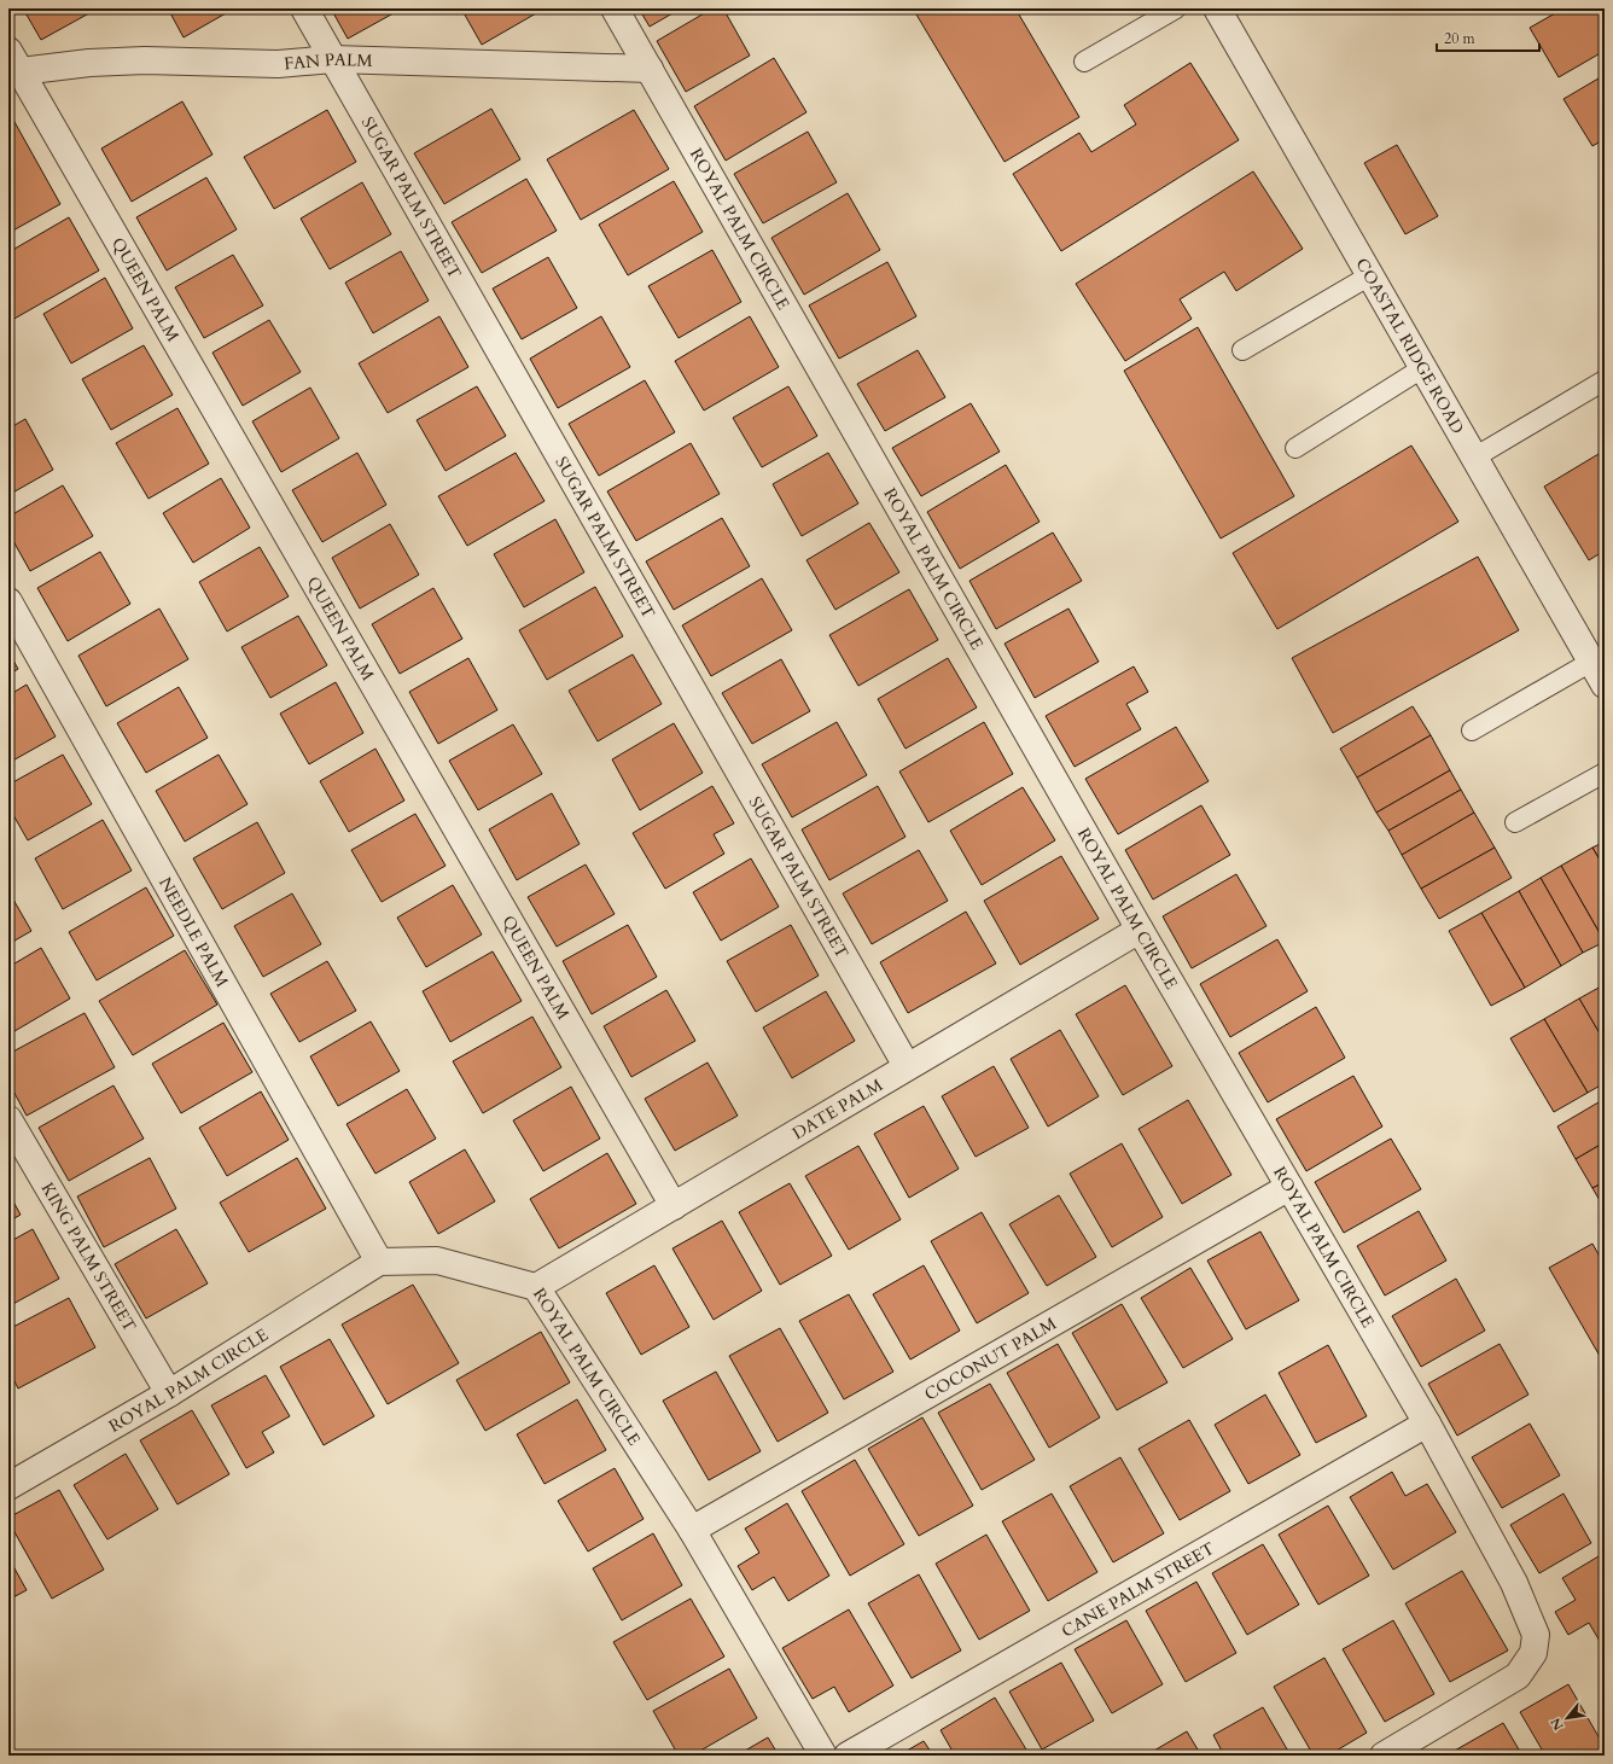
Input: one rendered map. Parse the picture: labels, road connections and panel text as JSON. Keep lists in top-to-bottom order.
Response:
{
  "streets": {
    "street": [
      "FAN PALM",
      "SUGAR PALM STREET",
      "ROYAL PALM CIRCLE",
      "QUEEN PALM",
      "COASTAL RIDGE ROAD",
      "NEEDLE PALM",
      "DATE PALM",
      "KING PALM STREET",
      "COCONUT PALM",
      "CANE PALM STREET"
    ]
  },
  "crossings": [
    ["FAN PALM", "SUGAR PALM STREET"],
    ["FAN PALM", "ROYAL PALM CIRCLE"],
    ["FAN PALM", "QUEEN PALM"],
    ["SUGAR PALM STREET", "DATE PALM"],
    ["ROYAL PALM CIRCLE", "NEEDLE PALM"],
    ["ROYAL PALM CIRCLE", "DATE PALM"],
    ["ROYAL PALM CIRCLE", "KING PALM STREET"],
    ["ROYAL PALM CIRCLE", "COCONUT PALM"],
    ["ROYAL PALM CIRCLE", "CANE PALM STREET"],
    ["QUEEN PALM", "DATE PALM"]
  ],
  "scale_bar": "20 m",
  "north": "bottom left"
}
